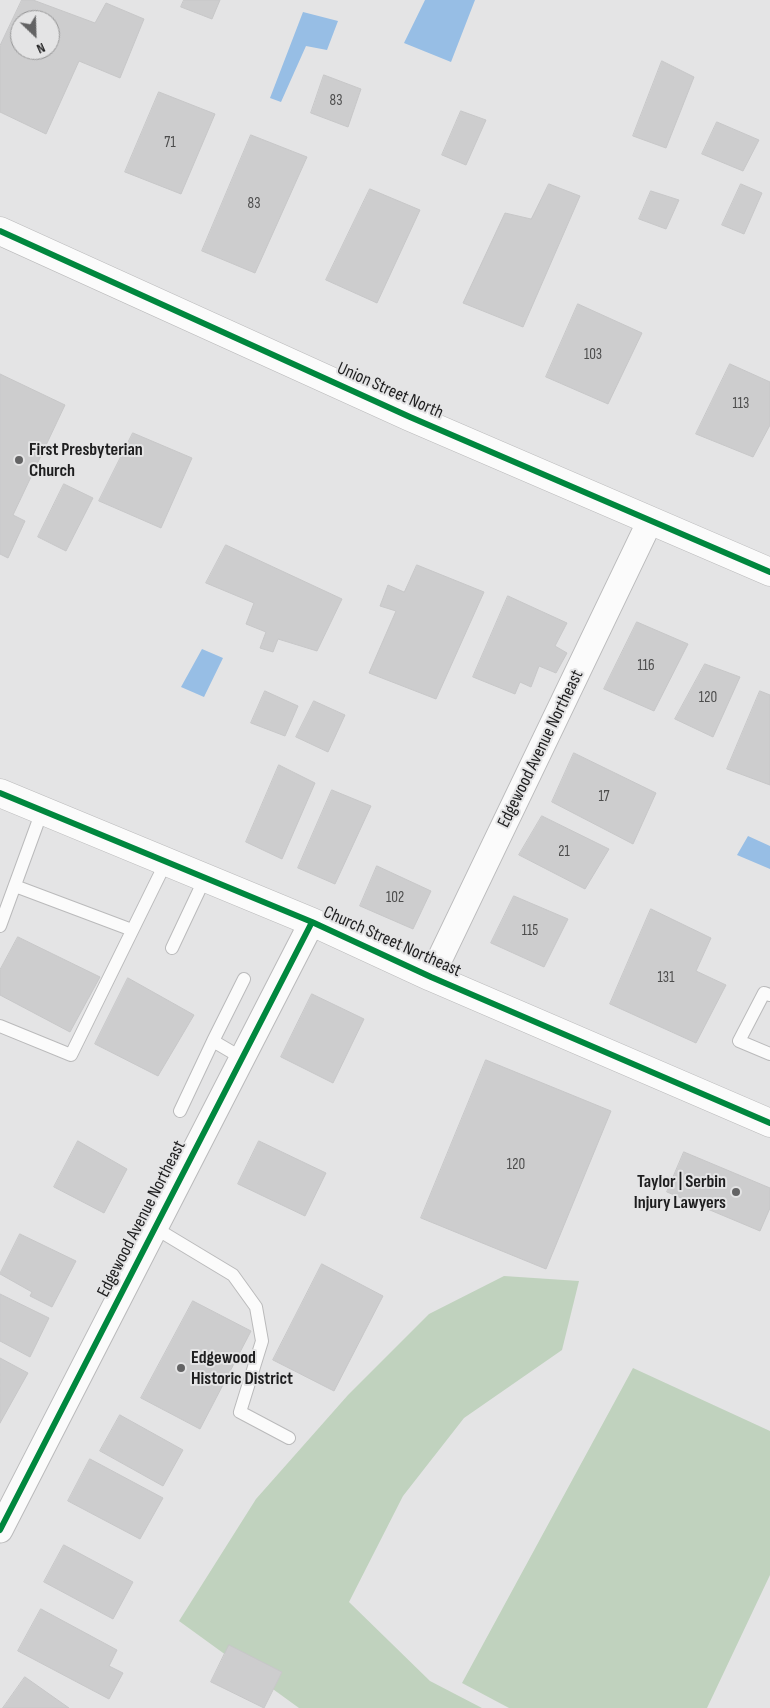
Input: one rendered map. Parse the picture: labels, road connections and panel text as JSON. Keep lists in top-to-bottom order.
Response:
{
  "streets": {
    "main road": ["Union Street North", "Church Street Northeast"],
    "street": ["Edgewood Avenue Northeast"]
  },
  "crossings": [
    ["Union Street North", "Edgewood Avenue Northeast"],
    ["Edgewood Avenue Northeast", "Church Street Northeast"]
  ],
  "places": ["First Presbyterian Church", "Taylor | Serbin Injury Lawyers", "Edgewood Historic District"],
  "house_numbers": [
    "83",
    "71",
    "83",
    "103",
    "113",
    "116",
    "120",
    "17",
    "21",
    "102",
    "115",
    "131",
    "120"
  ],
  "north": "bottom right"
}
